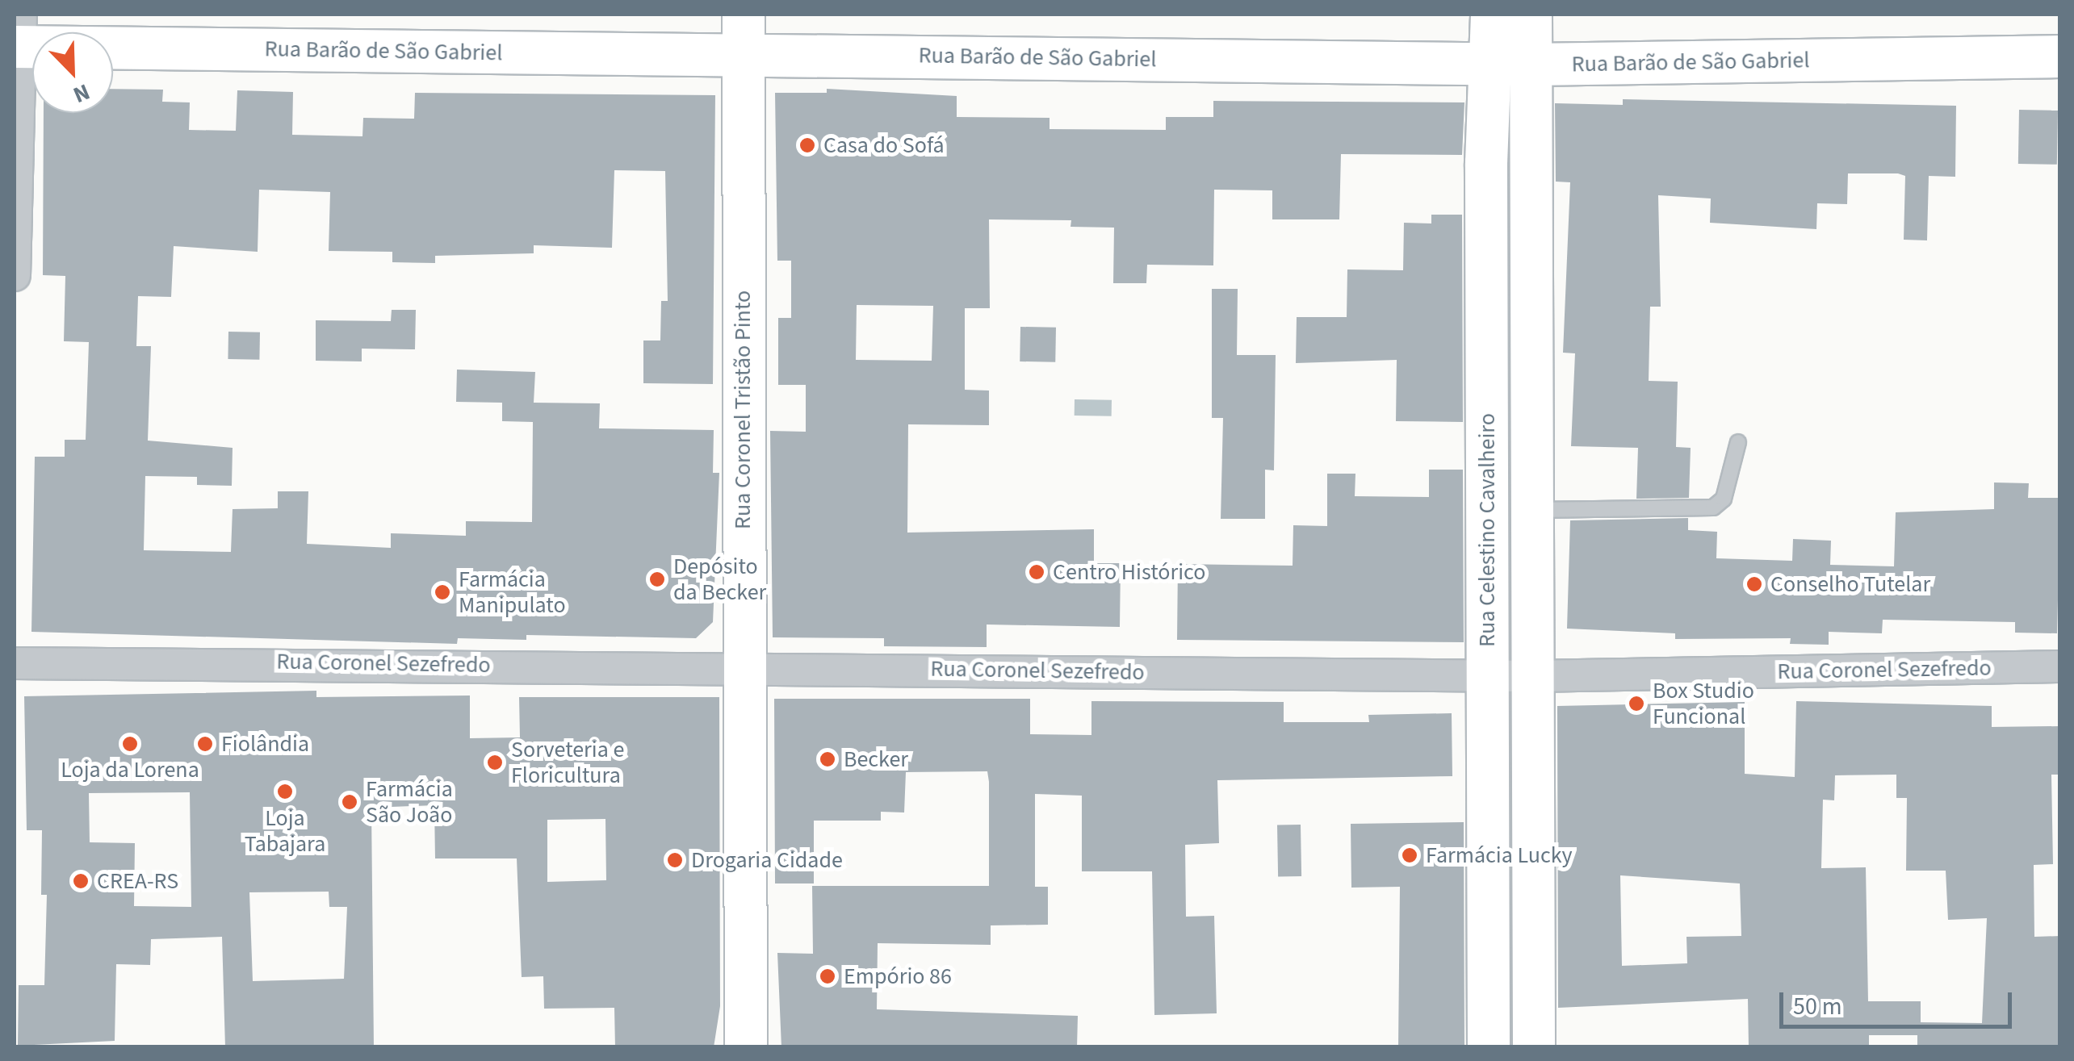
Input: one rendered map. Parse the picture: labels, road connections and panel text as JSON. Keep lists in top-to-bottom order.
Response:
{
  "streets": {
    "main road": ["Rua Barão de São Gabriel", "Rua Coronel Tristão Pinto", "Rua Celestino Cavalheiro"],
    "street": ["Rua Coronel Sezefredo"]
  },
  "crossings": [
    ["Rua Barão de São Gabriel", "Rua Coronel Tristão Pinto"],
    ["Rua Barão de São Gabriel", "Rua Celestino Cavalheiro"],
    ["Rua Coronel Tristão Pinto", "Rua Coronel Sezefredo"],
    ["Rua Celestino Cavalheiro", "Rua Coronel Sezefredo"]
  ],
  "places": [
    "Casa do Sofá",
    "Centro Histórico",
    "Depósito da Becker",
    "Conselho Tutelar",
    "Farmácia Manipulato",
    "Box Studio Funcional",
    "Loja da Lorena",
    "Fiolândia",
    "Becker",
    "Sorveteria e Floricultura",
    "Loja Tabajara",
    "Farmácia São João",
    "Farmácia Lucky",
    "Drogaria Cidade",
    "CREA-RS",
    "Empório 86"
  ],
  "scale_bar": "50 m",
  "north": "bottom right"
}
